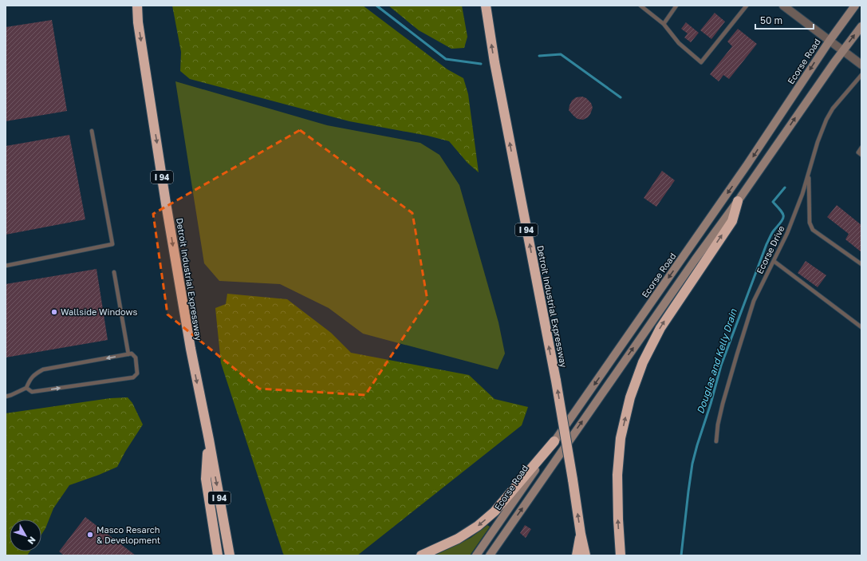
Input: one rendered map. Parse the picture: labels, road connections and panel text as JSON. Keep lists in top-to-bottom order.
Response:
{
  "streets": {
    "highway": ["I 94", "Detroit Industrial Expressway"],
    "main road": ["Ecorse Road"],
    "lane": ["Ecorse Drive"]
  },
  "water": ["Douglas and Kelly Drain"],
  "places": ["Wallside Windows", "Masco Resarch & Development"],
  "scale_bar": "50 m",
  "north": "bottom right"
}
